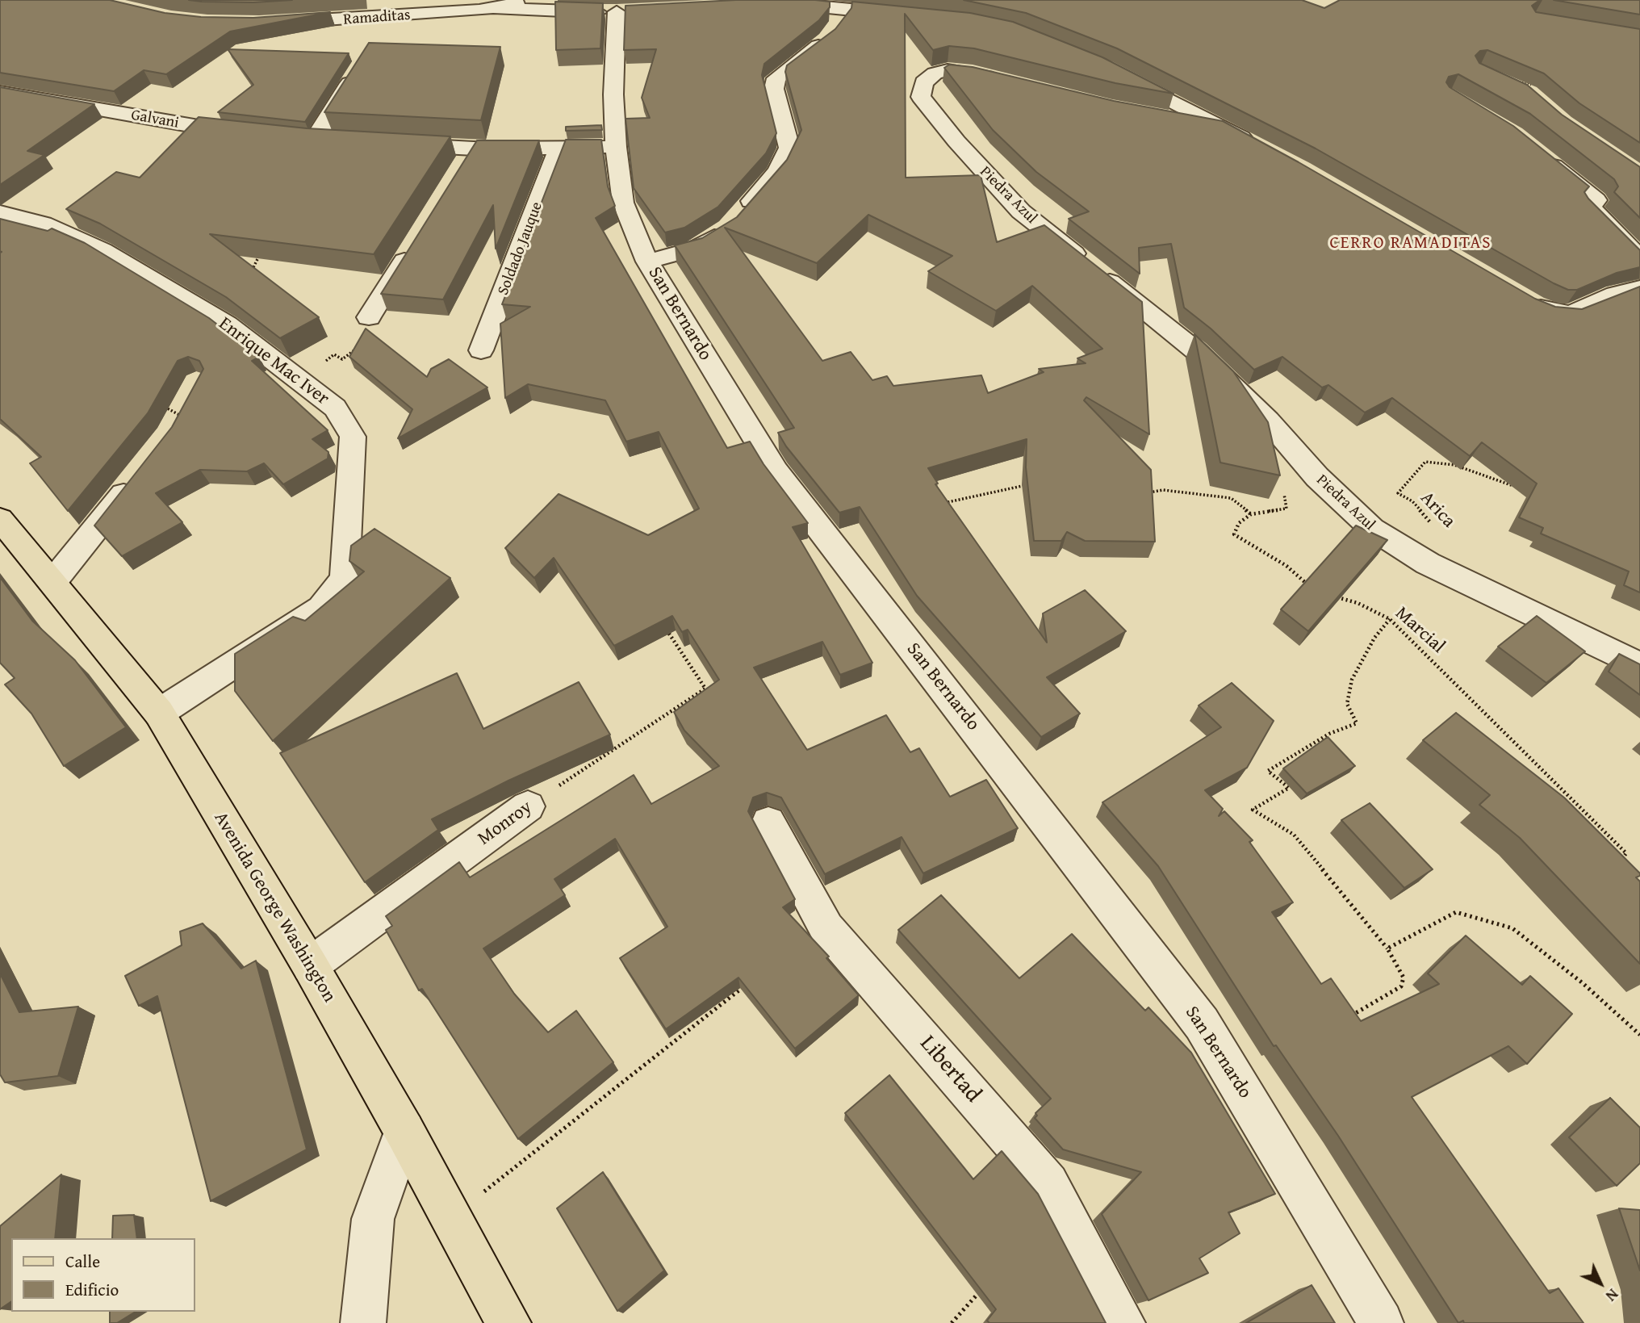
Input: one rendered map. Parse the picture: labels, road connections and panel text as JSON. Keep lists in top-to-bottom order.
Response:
{
  "streets": {
    "main road": ["Avenida George Washington"],
    "street": [
      "Ramaditas",
      "Galvani",
      "Piedra Azul",
      "Soldado Jauque",
      "San Bernardo",
      "Enrique Mac Iver",
      "Monroy",
      "Libertad"
    ],
    "path": ["Arica", "Marcial"]
  },
  "crossings": [
    ["Ramaditas", "San Bernardo"],
    ["Enrique Mac Iver", "Avenida George Washington"],
    ["Monroy", "Avenida George Washington"]
  ],
  "districts": ["CERRO RAMADITAS"],
  "legend": ["Calle", "Edificio"],
  "north": "bottom right"
}
